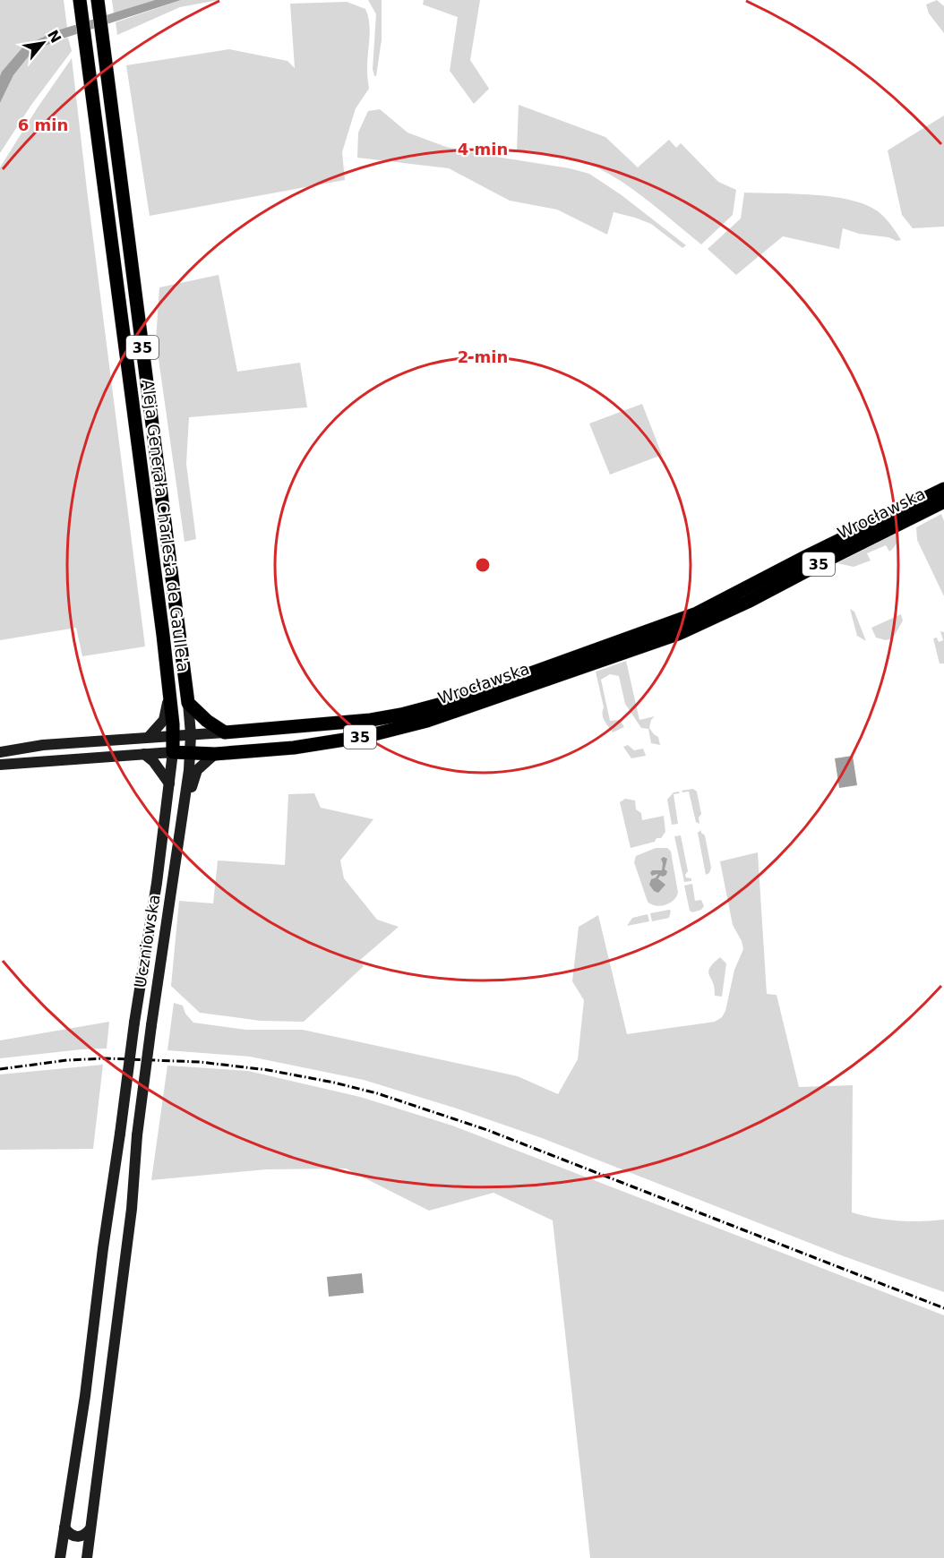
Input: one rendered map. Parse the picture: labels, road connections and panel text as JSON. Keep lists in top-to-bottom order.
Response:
{
  "streets": {
    "main road": [
      "35",
      "Wrocławska",
      "Aleja Generała Charles'a de Gaulle'a",
      "Uczniowska"
    ]
  },
  "crossings": [
    ["35", "Wrocławska"],
    ["35", "Aleja Generała Charles'a de Gaulle'a"],
    ["35", "Uczniowska"],
    ["Wrocławska", "Aleja Generała Charles'a de Gaulle'a"],
    ["Wrocławska", "Uczniowska"],
    ["Aleja Generała Charles'a de Gaulle'a", "Uczniowska"]
  ],
  "north": "top right",
  "rings": ["6 min", "4 min", "2 min"]
}
